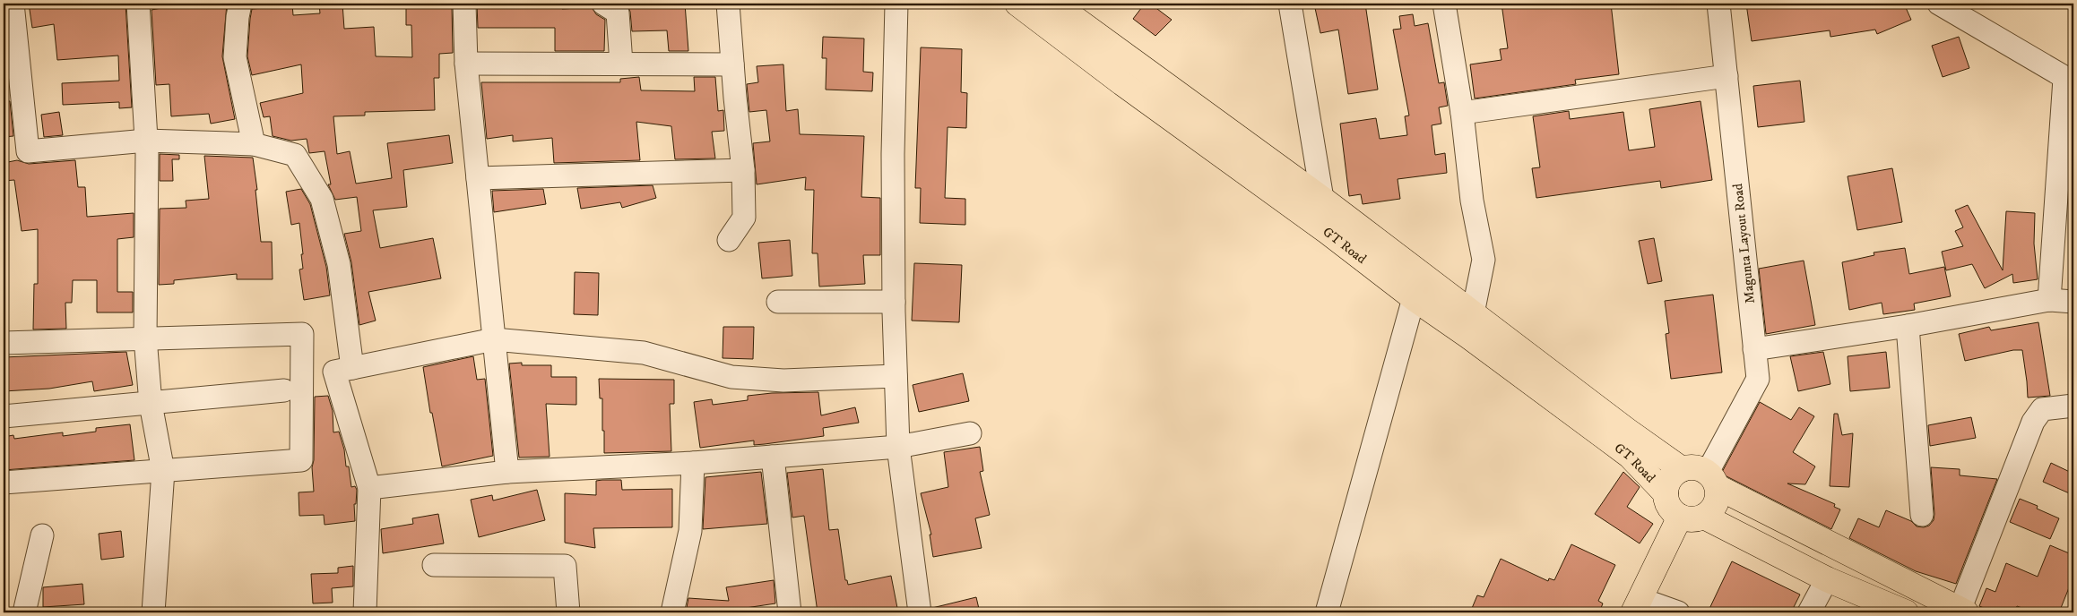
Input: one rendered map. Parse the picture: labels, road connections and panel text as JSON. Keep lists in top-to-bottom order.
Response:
{
  "streets": {
    "main road": ["GT Road"],
    "street": ["Magunta Layout Road"]
  },
  "crossings": [
    ["Magunta Layout Road", "GT Road"]
  ]
}
